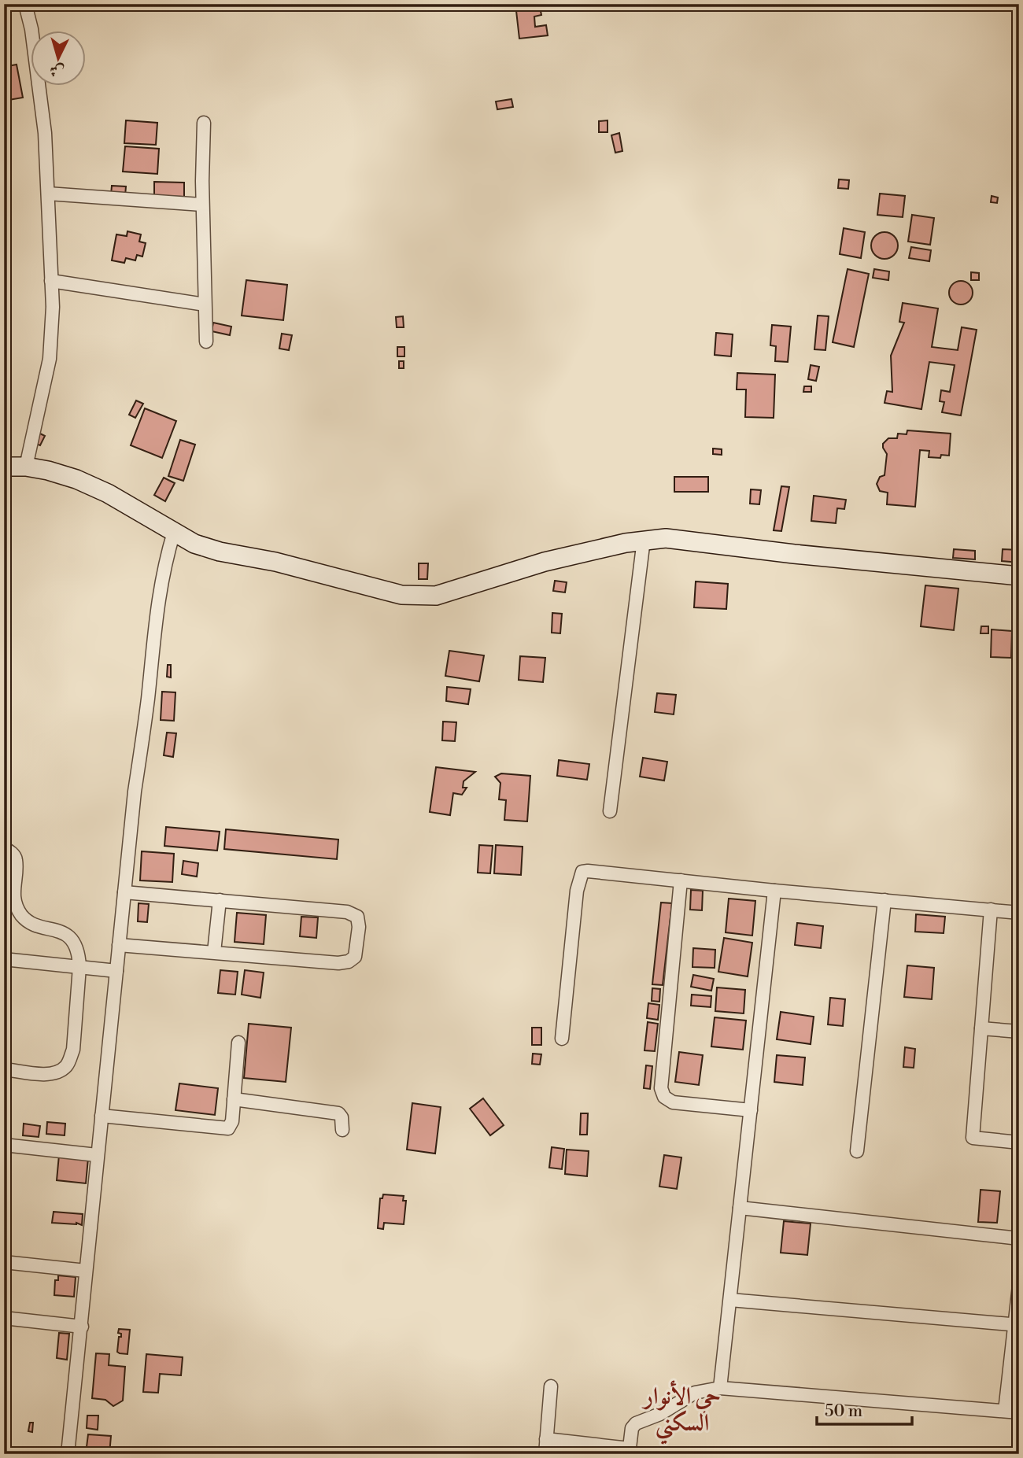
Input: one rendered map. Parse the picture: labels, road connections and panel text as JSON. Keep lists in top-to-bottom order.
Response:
{
  "districts": ["حي الأنوار السكني"],
  "scale_bar": "50 m",
  "north": "bottom"
}
